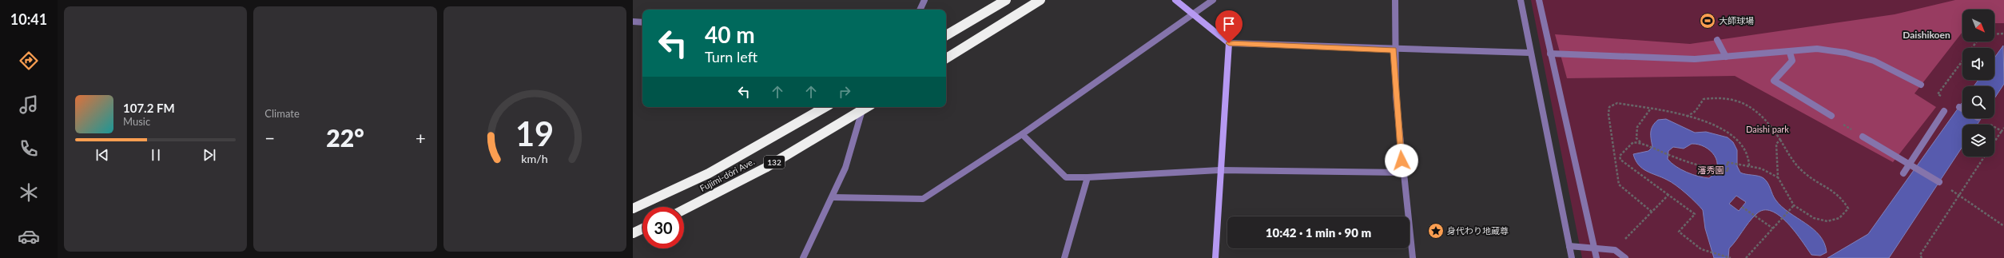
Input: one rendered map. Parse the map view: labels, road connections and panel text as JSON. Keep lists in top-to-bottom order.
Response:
{
  "streets": {
    "highway": ["132", "Fujimi-dōri Ave."]
  },
  "districts": ["Daishikoen"],
  "parks": ["Daishi park", "瀋秀園"],
  "places": {
    "sports": ["大師球場"],
    "place": ["身代わり地蔵尊"]
  },
  "north": "bottom right",
  "page": {
    "tabs": "10:41",
    "tile": "Climate",
    "turn": ["40 m", "Turn left"],
    "song": ["107.2 FM", "Music"],
    "heat": ["−", "22°", "+"],
    "limit": "30",
    "trip": "10:42 · 1 min · 90 m",
    "gauge": ["19", "km/h"]
  }
}
